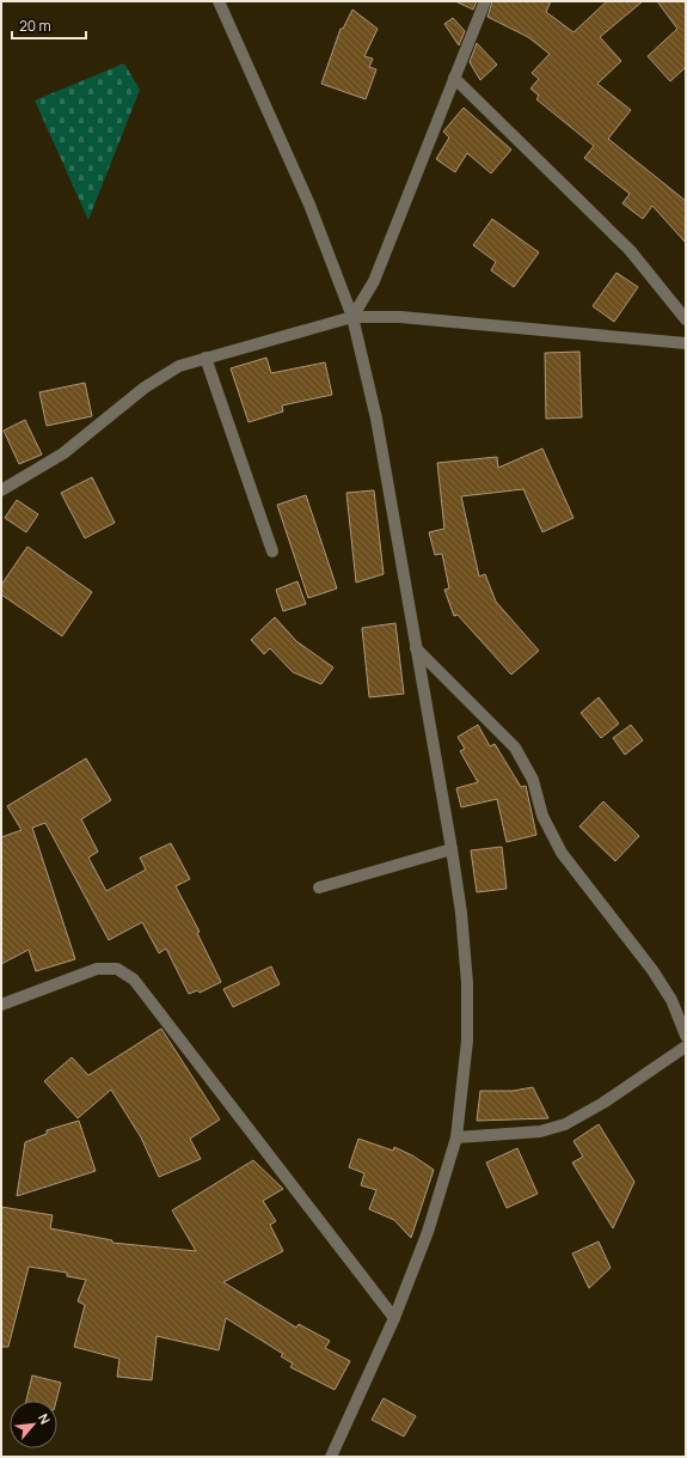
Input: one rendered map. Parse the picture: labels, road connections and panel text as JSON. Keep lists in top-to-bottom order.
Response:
{
  "scale_bar": "20 m",
  "north": "top right"
}
